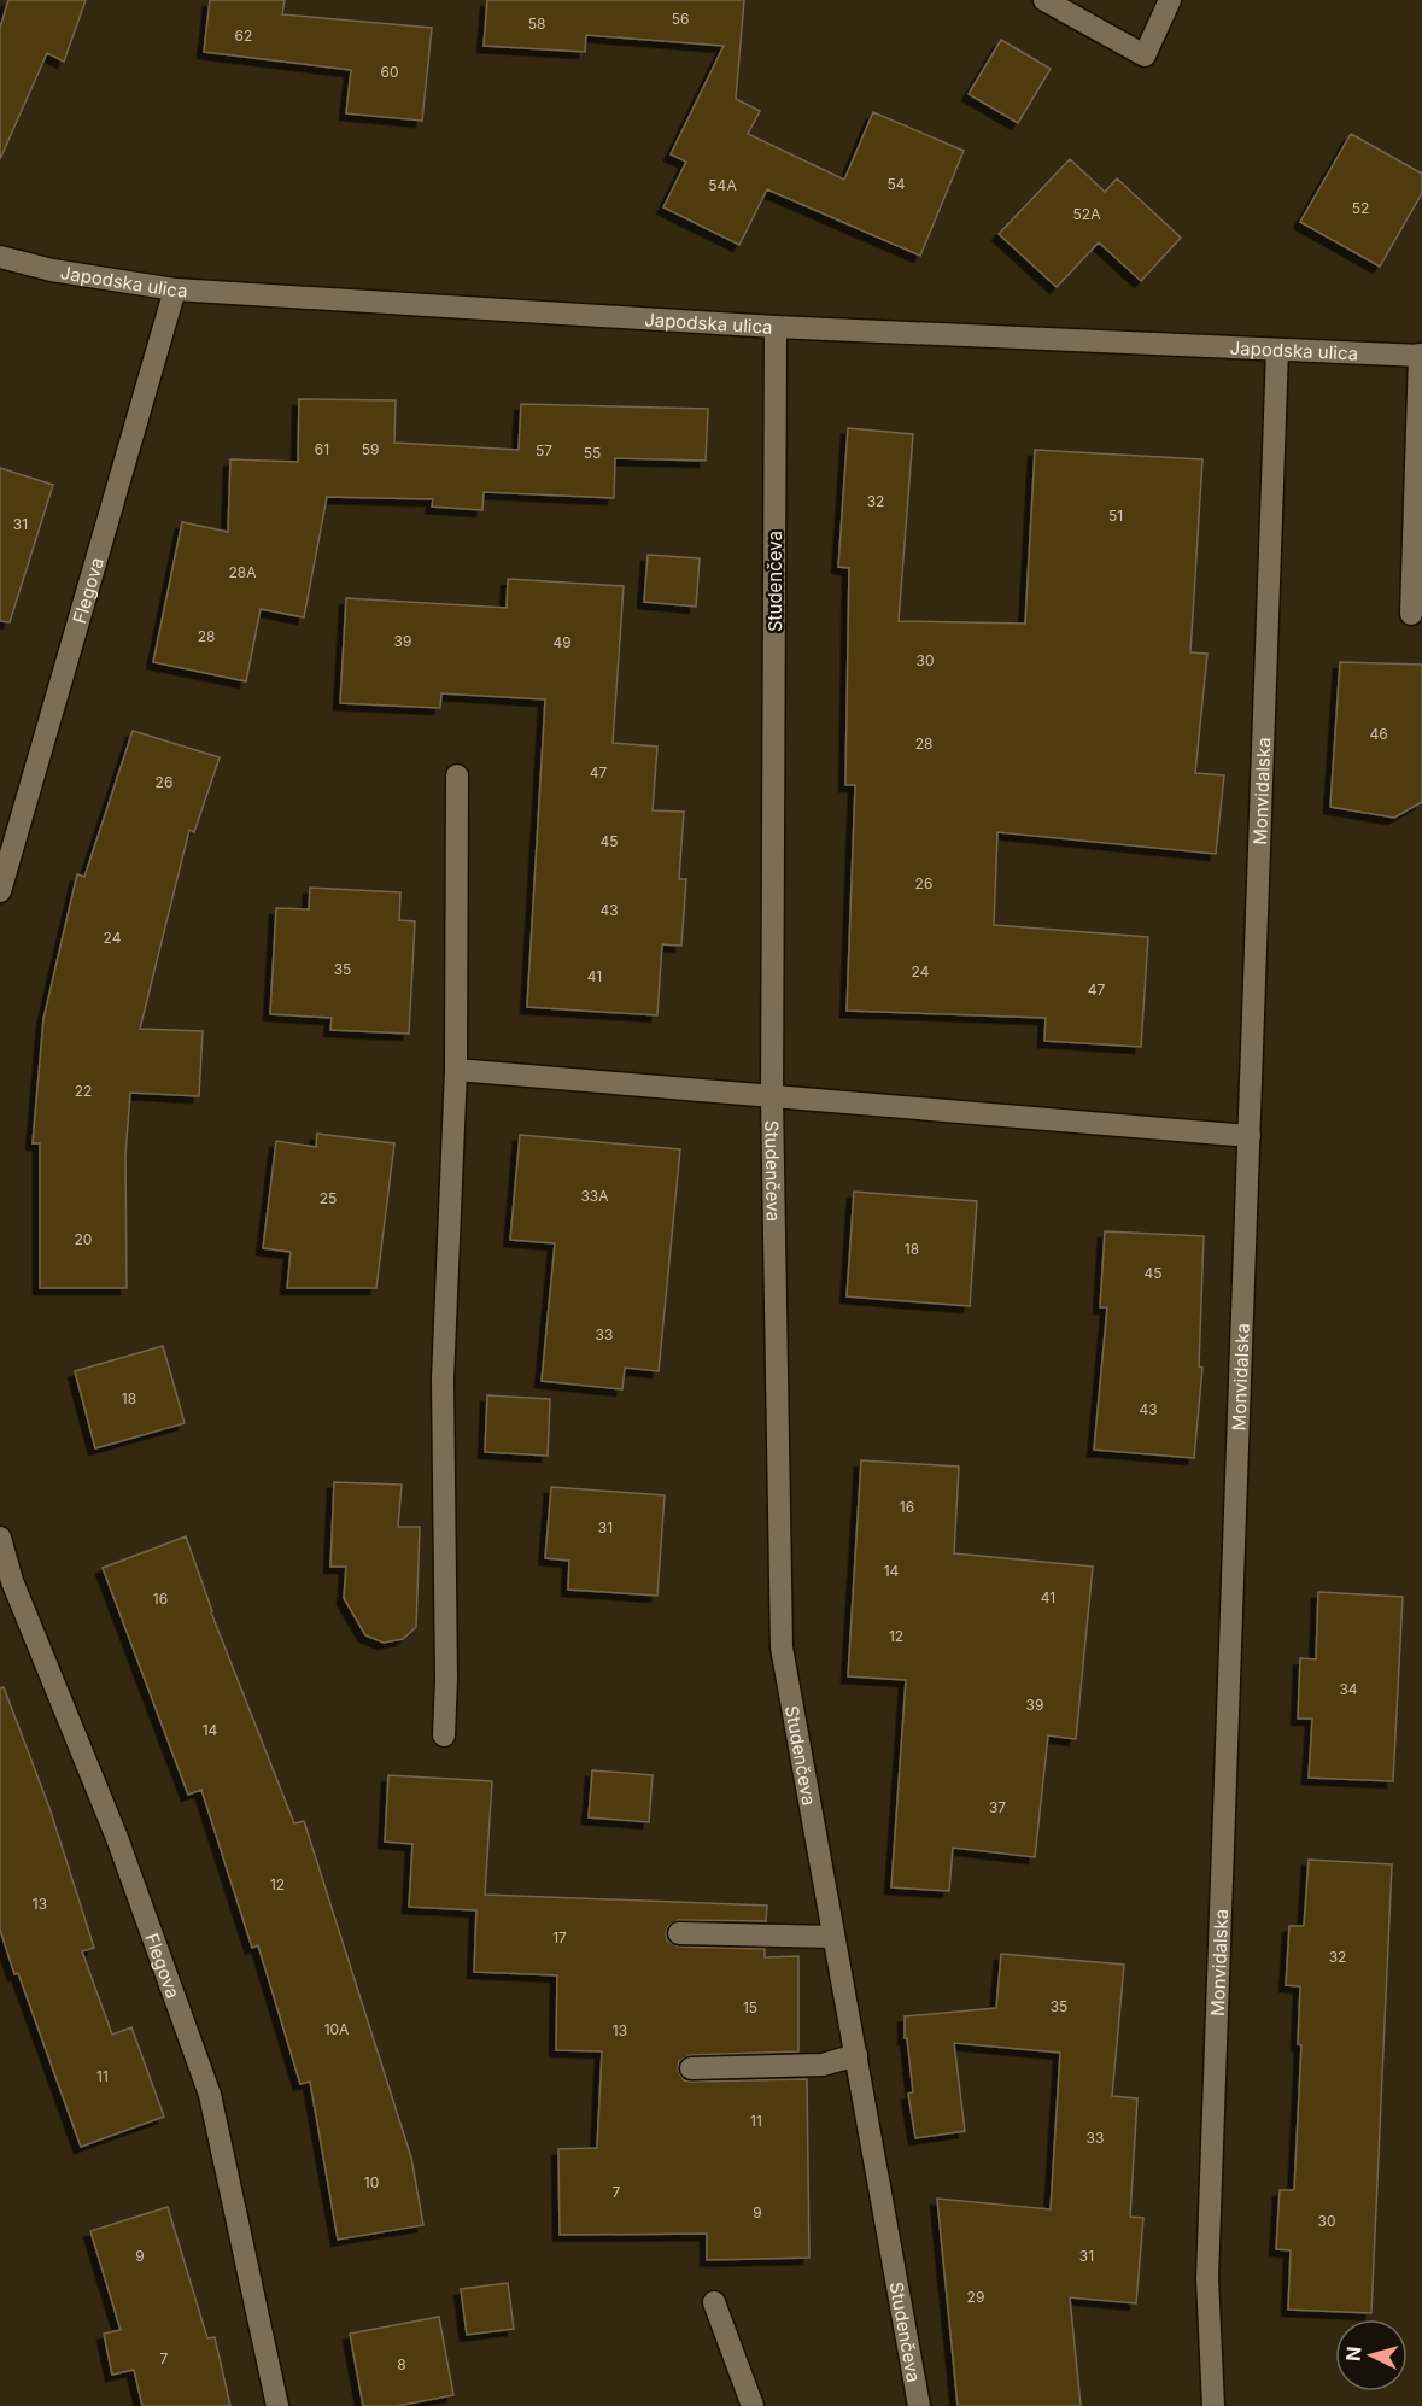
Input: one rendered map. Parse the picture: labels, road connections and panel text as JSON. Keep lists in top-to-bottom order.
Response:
{
  "streets": {
    "street": [
      "Japodska ulica",
      "Studenčeva",
      "Flegova",
      "Monvidalska"
    ]
  },
  "crossings": [
    ["Japodska ulica", "Studenčeva"],
    ["Japodska ulica", "Flegova"],
    ["Japodska ulica", "Monvidalska"],
    ["Studenčeva", "Monvidalska"]
  ],
  "house_numbers": [
    "56",
    "58",
    "62",
    "60",
    "54",
    "54A",
    "52",
    "52A",
    "61",
    "59",
    "57",
    "55",
    "32",
    "51",
    "31",
    "28A",
    "28",
    "39",
    "49",
    "30",
    "46",
    "28",
    "47",
    "26",
    "45",
    "26",
    "43",
    "24",
    "35",
    "24",
    "41",
    "47",
    "22",
    "33A",
    "25",
    "20",
    "18",
    "45",
    "33",
    "18",
    "43",
    "16",
    "31",
    "14",
    "41",
    "16",
    "12",
    "34",
    "39",
    "14",
    "37",
    "12",
    "13",
    "17",
    "32",
    "35",
    "15",
    "10A",
    "13",
    "11",
    "11",
    "33",
    "10",
    "7",
    "9",
    "30",
    "9",
    "31",
    "29",
    "7",
    "8"
  ],
  "north": "left"
}
